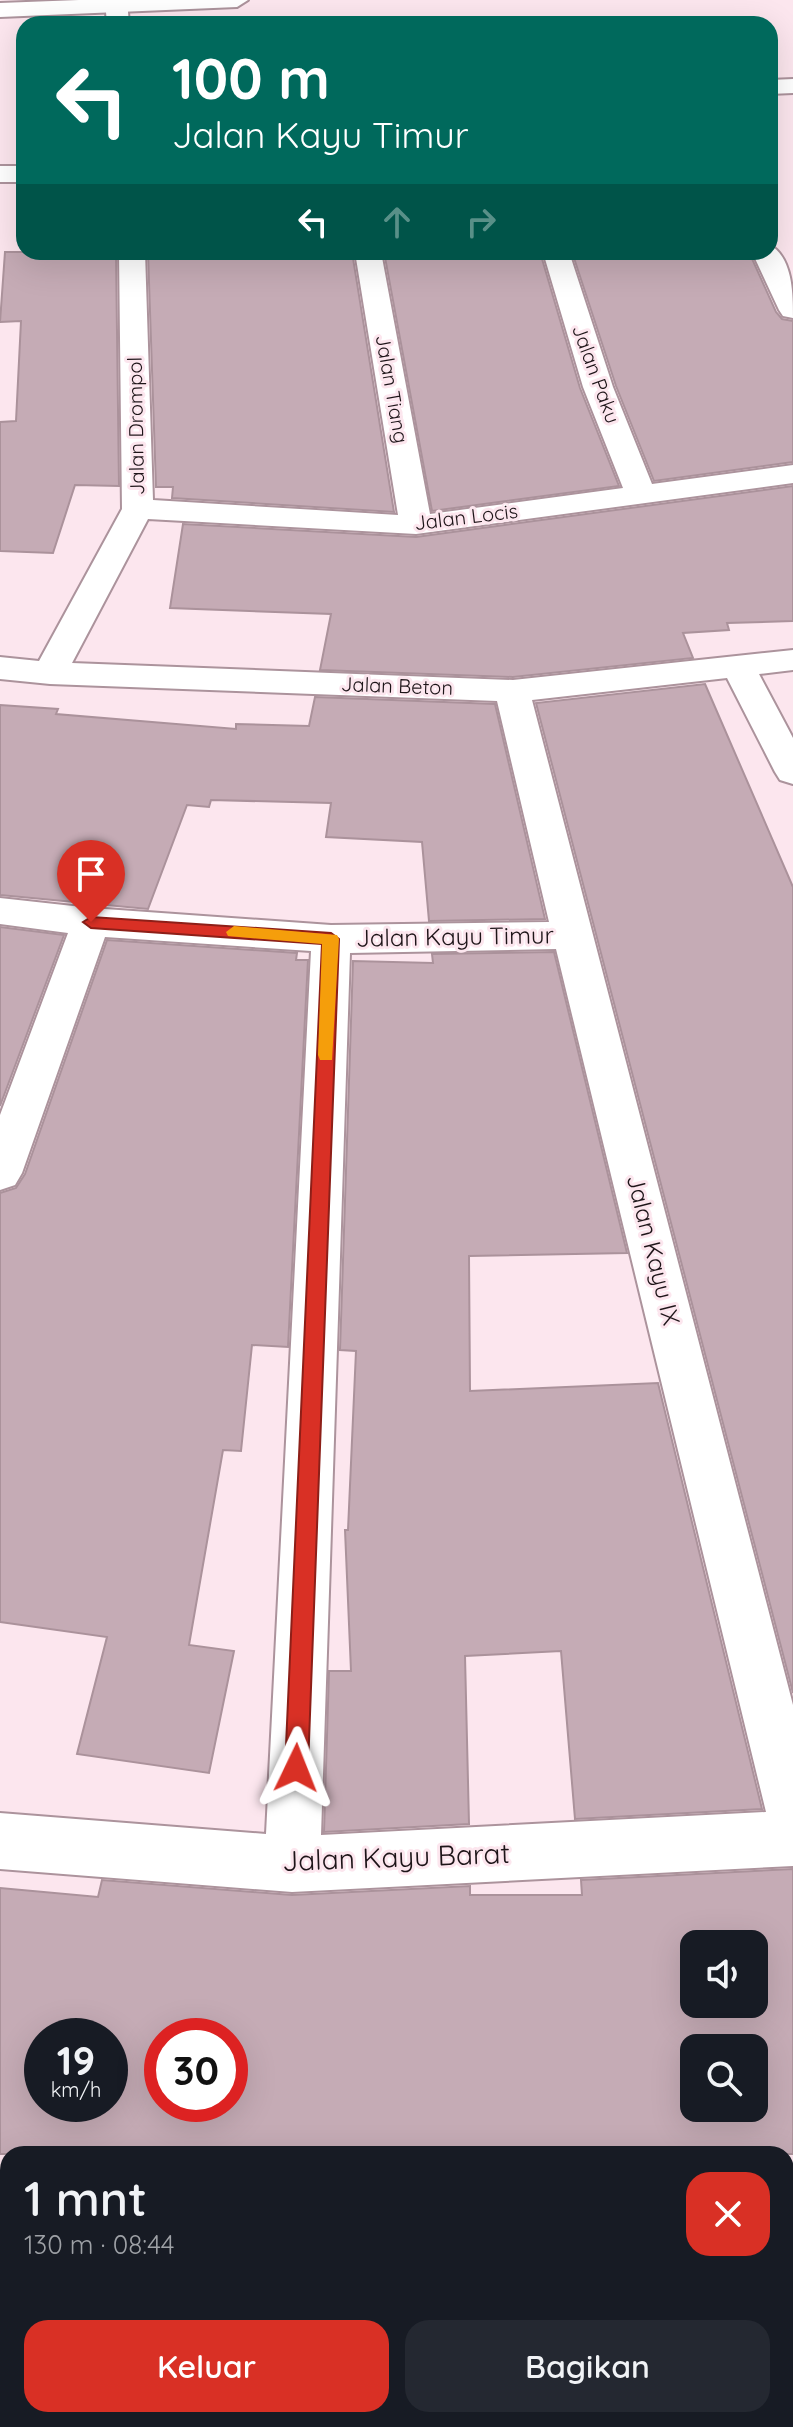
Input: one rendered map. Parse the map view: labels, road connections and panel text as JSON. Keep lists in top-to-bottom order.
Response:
{
  "streets": {
    "street": [
      "Jalan Paku",
      "Jalan Tiang",
      "Jalan Drompol",
      "Jalan Locis",
      "Jalan Beton",
      "Jalan Kayu Timur",
      "Jalan Kayu IX",
      "Jalan Kayu Barat"
    ]
  },
  "crossings": [
    ["Jalan Paku", "Jalan Locis"],
    ["Jalan Tiang", "Jalan Locis"],
    ["Jalan Drompol", "Jalan Locis"],
    ["Jalan Drompol", "Jalan Beton"],
    ["Jalan Beton", "Jalan Kayu IX"],
    ["Jalan Kayu Timur", "Jalan Kayu IX"]
  ],
  "page": {
    "turn": ["100 m", "Jalan Kayu Timur"],
    "speed": "19 km/h",
    "limit": "30",
    "heading": ["1 mnt", "130 m · 08:44"],
    "buttons": ["Keluar", "Bagikan"]
  }
}
